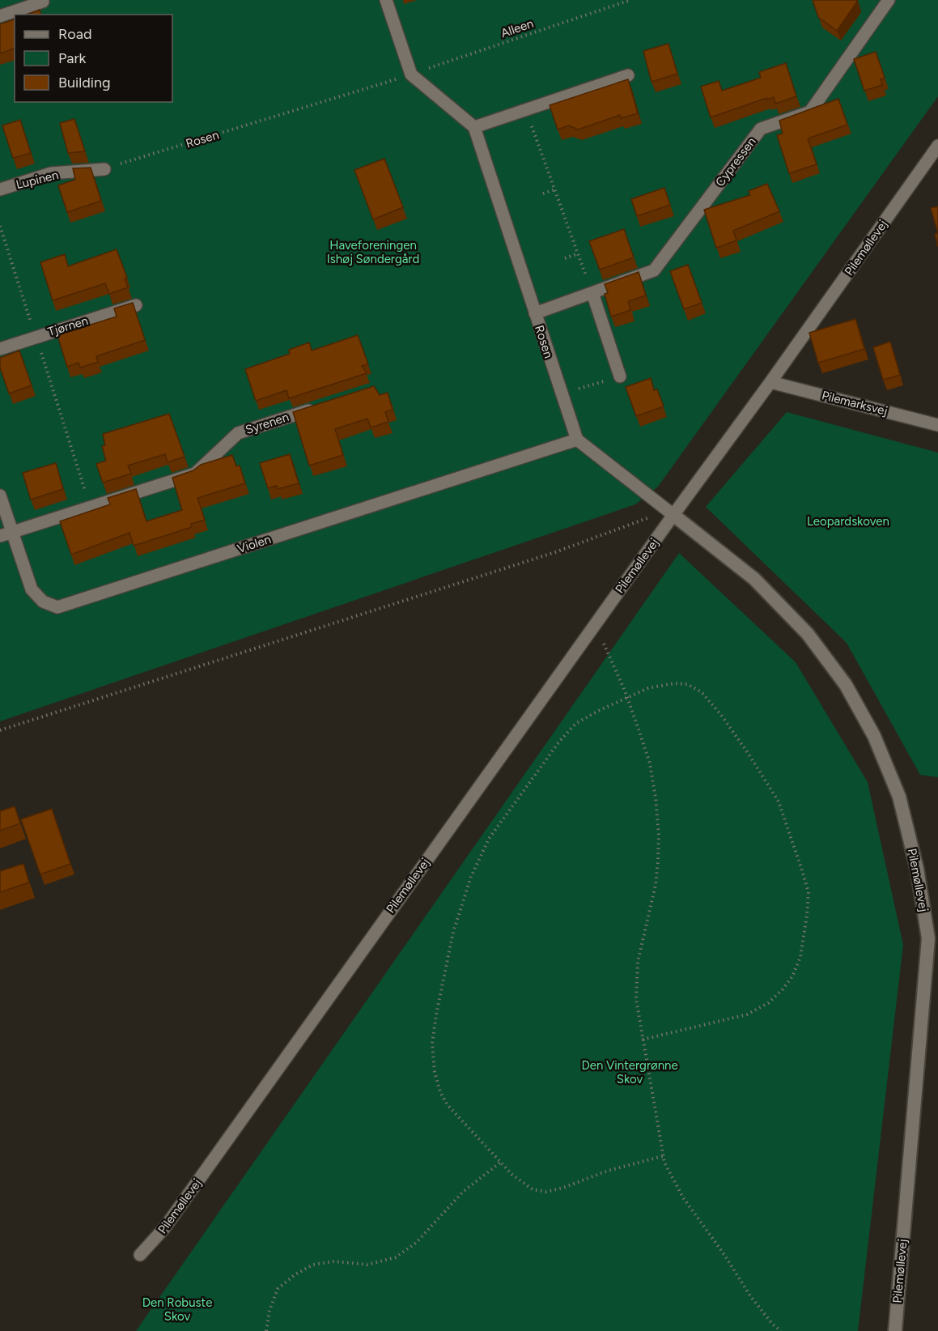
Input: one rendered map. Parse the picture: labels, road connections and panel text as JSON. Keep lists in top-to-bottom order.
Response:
{
  "streets": {
    "street": ["Pilemøllevej"],
    "lane": [
      "Rosen",
      "Cypressen",
      "Lupinen",
      "Tjørnen",
      "Pilemarksvej",
      "Syrenen",
      "Violen"
    ],
    "path": ["Alleen"]
  },
  "crossings": [
    ["Alleen", "Rosen"],
    ["Rosen", "Cypressen"],
    ["Rosen", "Lupinen"],
    ["Rosen", "Violen"],
    ["Pilemøllevej", "Pilemarksvej"],
    ["Syrenen", "Violen"]
  ],
  "parks": [
    "Haveforeningen Ishøj Søndergård",
    "Leopardskoven",
    "Den Vintergrønne Skov",
    "Den Robuste Skov"
  ],
  "legend": ["Road", "Park", "Building"]
}
